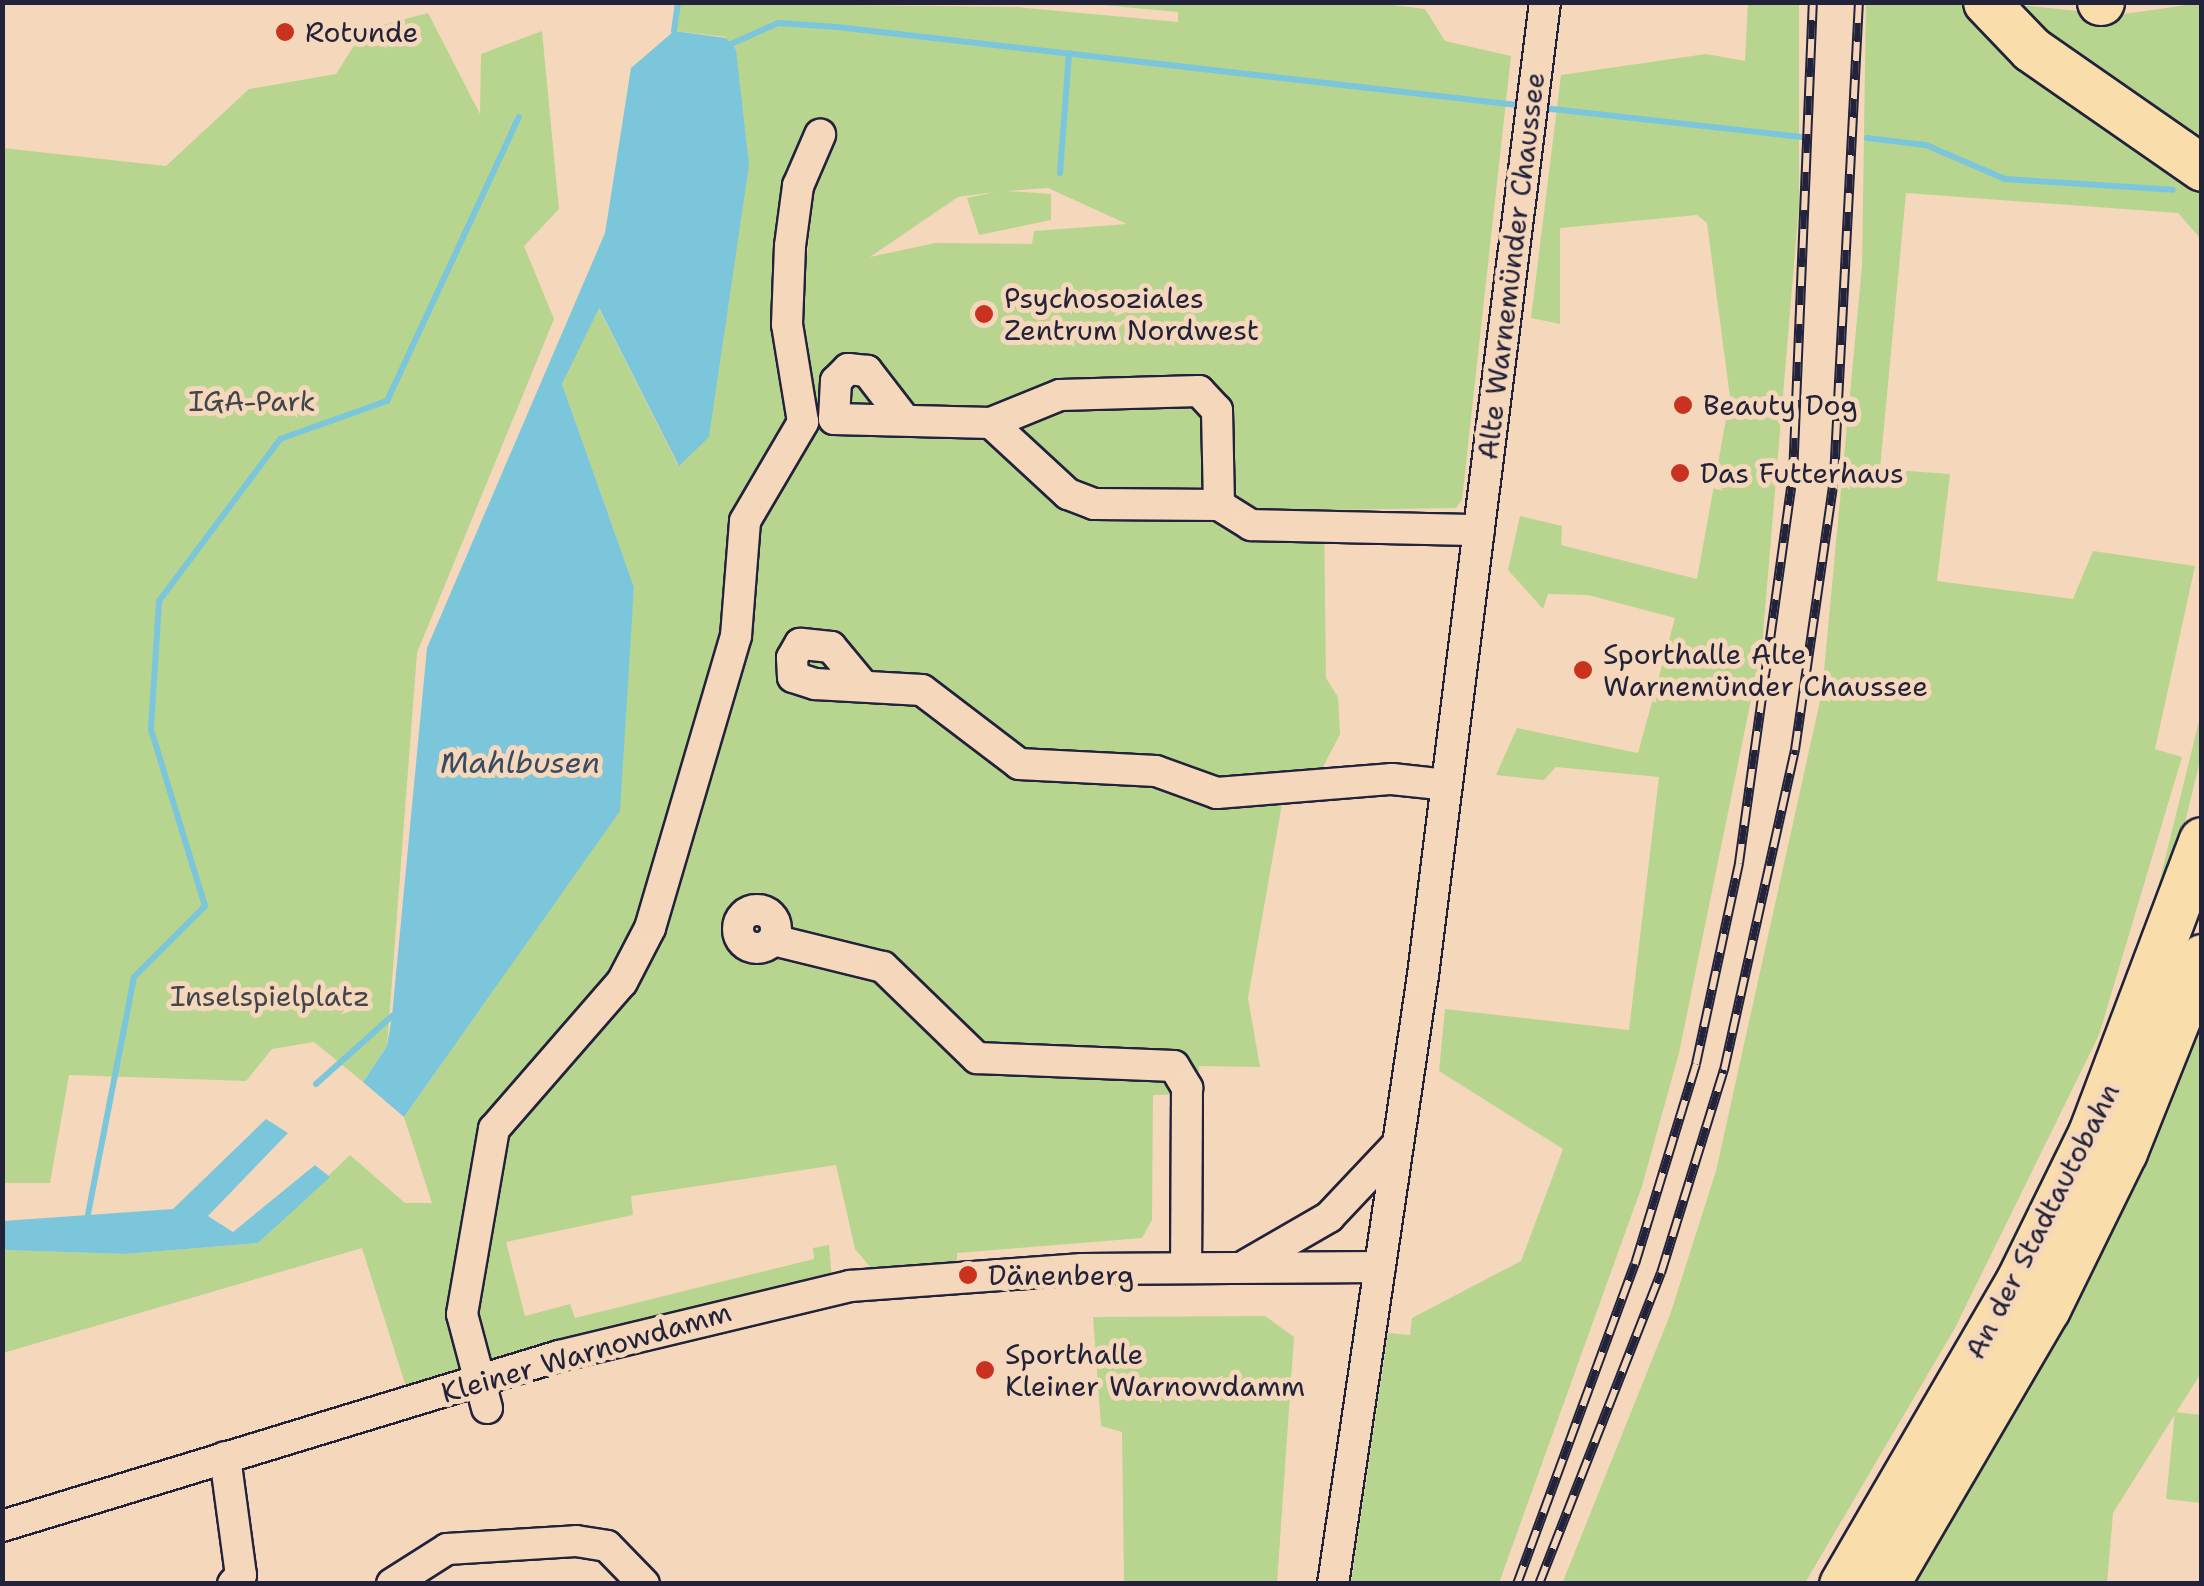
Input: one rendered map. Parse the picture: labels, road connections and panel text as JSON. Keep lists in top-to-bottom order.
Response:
{
  "streets": {
    "highway": ["An der Stadtautobahn"],
    "street": ["Alte Warnemünder Chaussee", "Kleiner Warnowdamm"]
  },
  "crossings": [
    ["Alte Warnemünder Chaussee", "Kleiner Warnowdamm"]
  ],
  "water": ["Mahlbusen"],
  "parks": ["IGA-Park", "Inselspielplatz"],
  "places": [
    "Rotunde",
    "Psychosoziales Zentrum Nordwest",
    "Beauty Dog",
    "Das Futterhaus",
    "Sporthalle Alte Warnemünder Chaussee",
    "Dänenberg",
    "Sporthalle Kleiner Warnowdamm"
  ]
}
